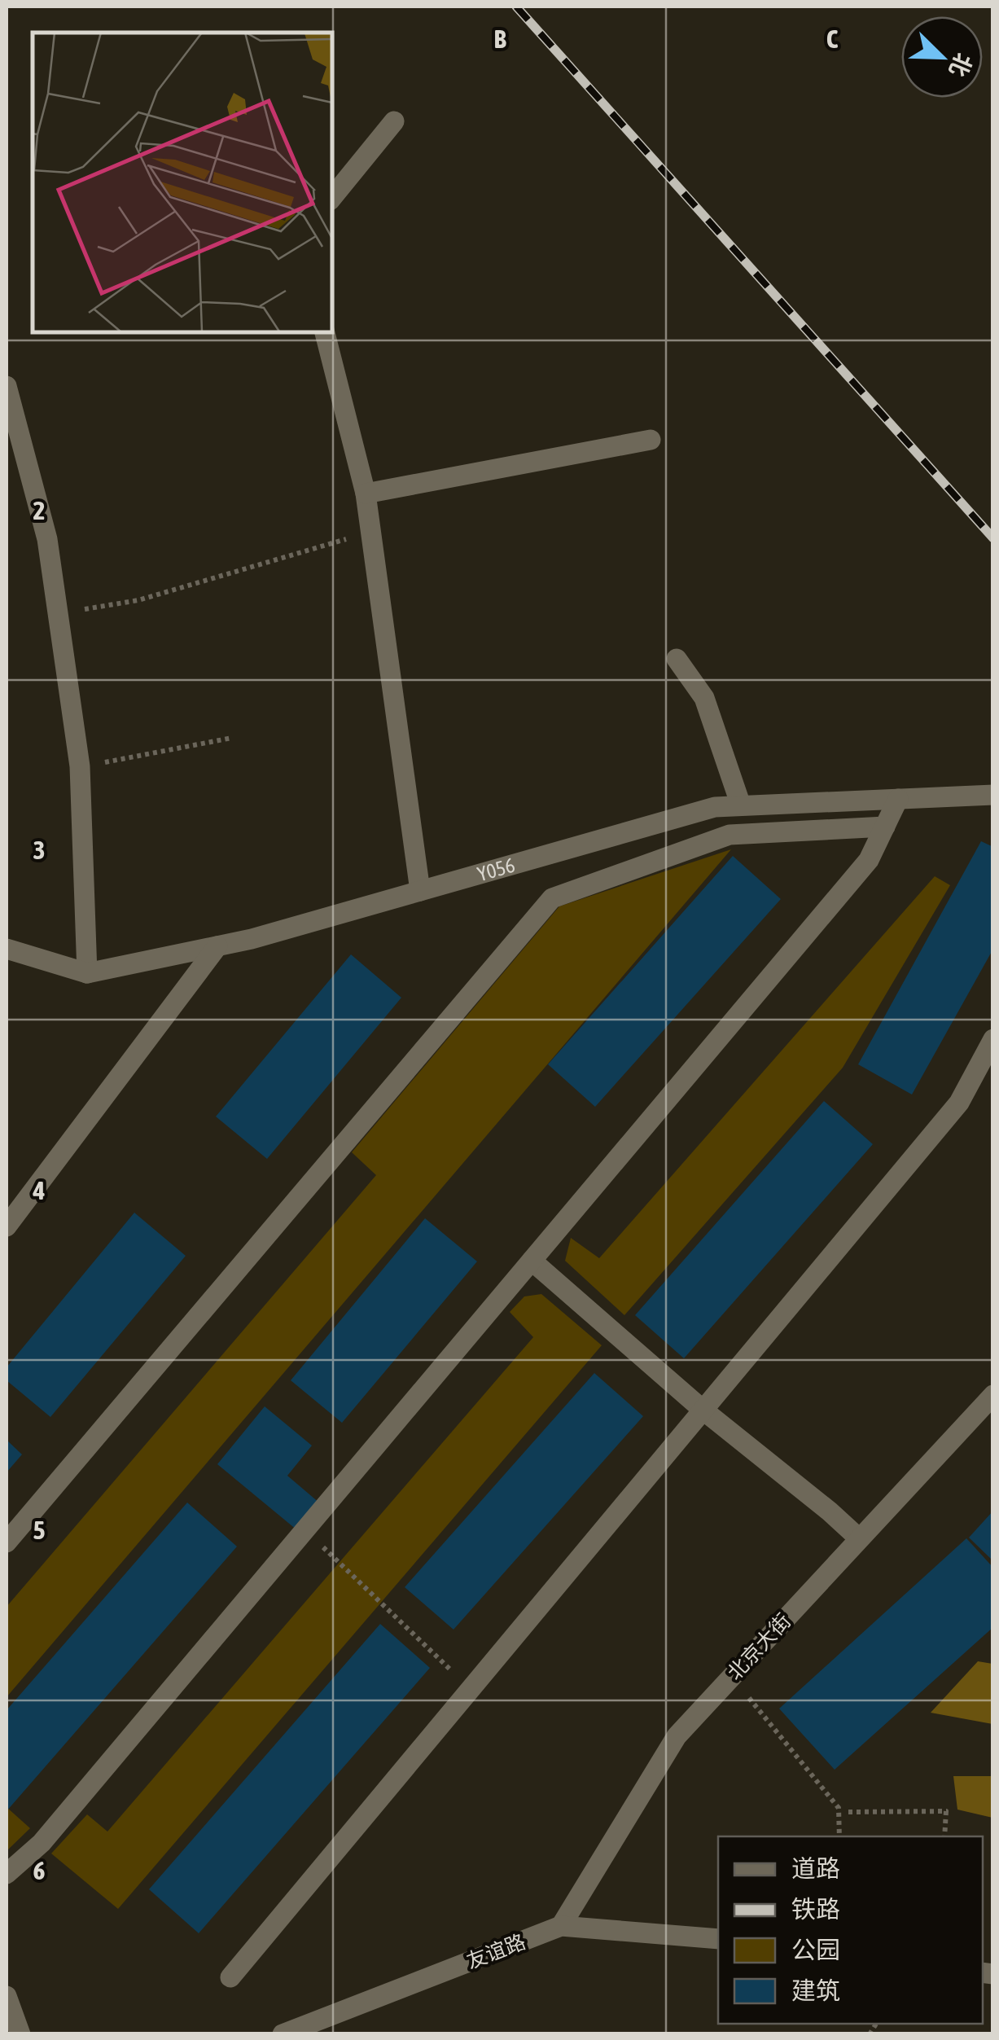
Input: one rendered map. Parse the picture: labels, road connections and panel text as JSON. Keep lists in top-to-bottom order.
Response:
{
  "streets": {
    "street": ["Y056", "北京大街", "友谊路"]
  },
  "crossings": [
    ["北京大街", "友谊路"]
  ],
  "legend": [
    "道路",
    "铁路",
    "公园",
    "建筑"
  ],
  "north": "bottom right",
  "grid": {
    "columns": ["B", "C"],
    "rows": [
      "2",
      "3",
      "4",
      "5",
      "6"
    ]
  }
}
